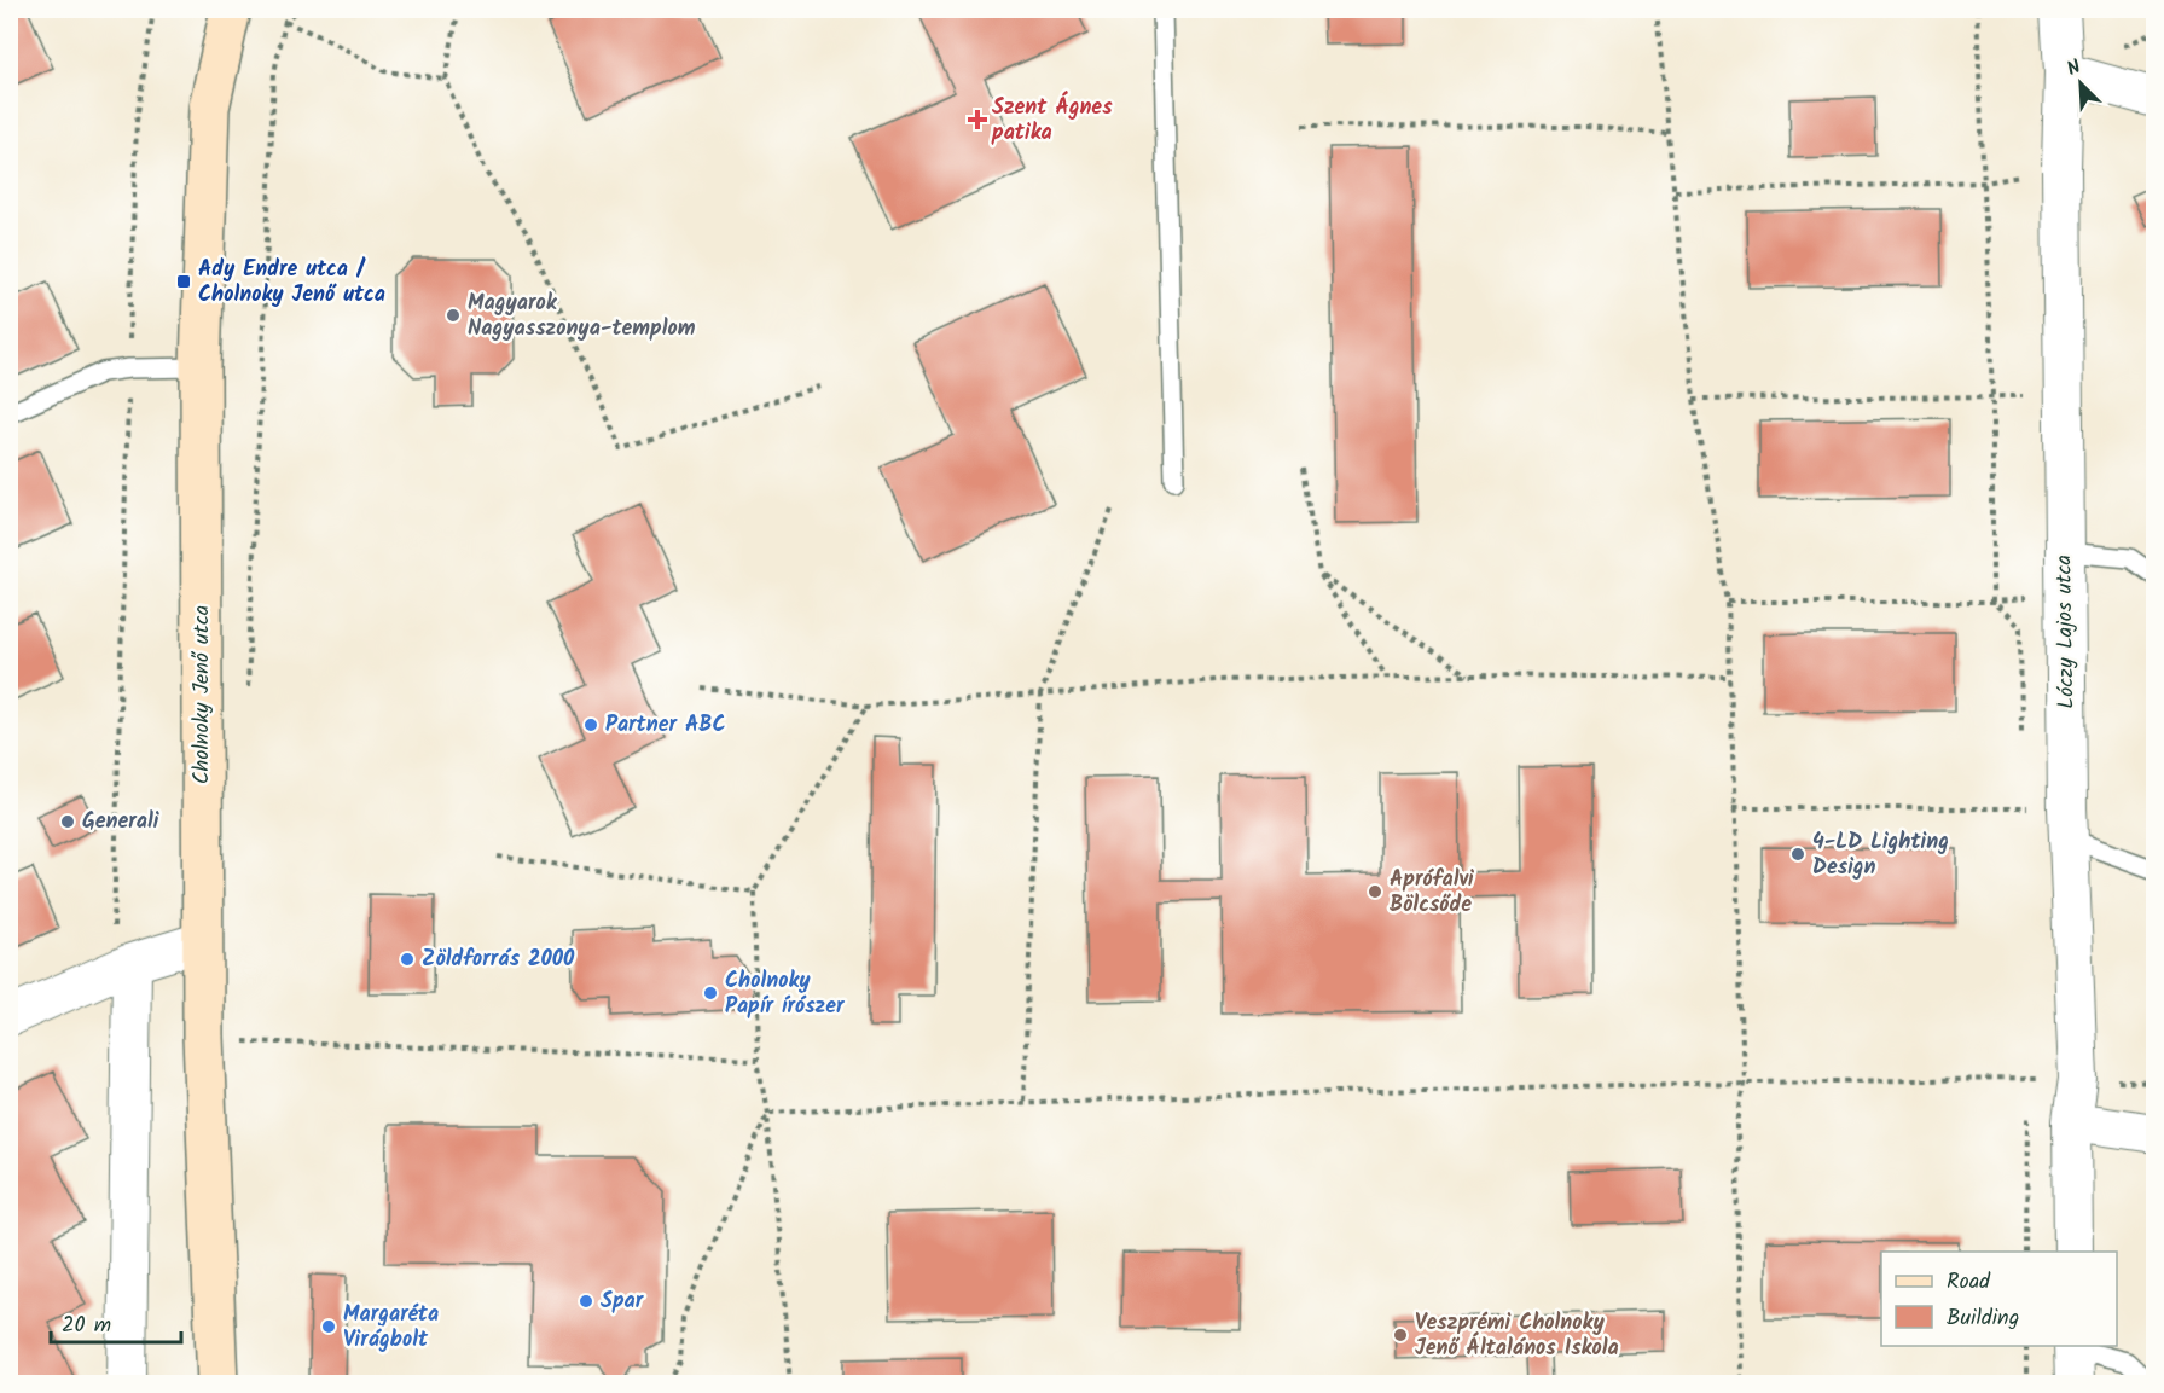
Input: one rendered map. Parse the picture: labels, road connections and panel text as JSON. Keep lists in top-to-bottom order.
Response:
{
  "streets": {
    "street": ["Lóczy Lajos utca", "Cholnoky Jenő utca"]
  },
  "places": {
    "health": ["Szent Ágnes patika"],
    "transit": ["Ady Endre utca / Cholnoky Jenő utca"],
    "other": [
      "Magyarok Nagyasszonya-templom",
      "Partner ABC",
      "Generali",
      "4-LD Lighting Design",
      "Aprófalvi Bölcsőde",
      "Zöldforrás 2000",
      "Cholnoky Papír írószer",
      "Spar",
      "Margaréta Virágbolt",
      "Veszprémi Cholnoky Jenő Általános Iskola"
    ]
  },
  "legend": ["Road", "Building"],
  "scale_bar": "20 m",
  "north": "top left"
}
